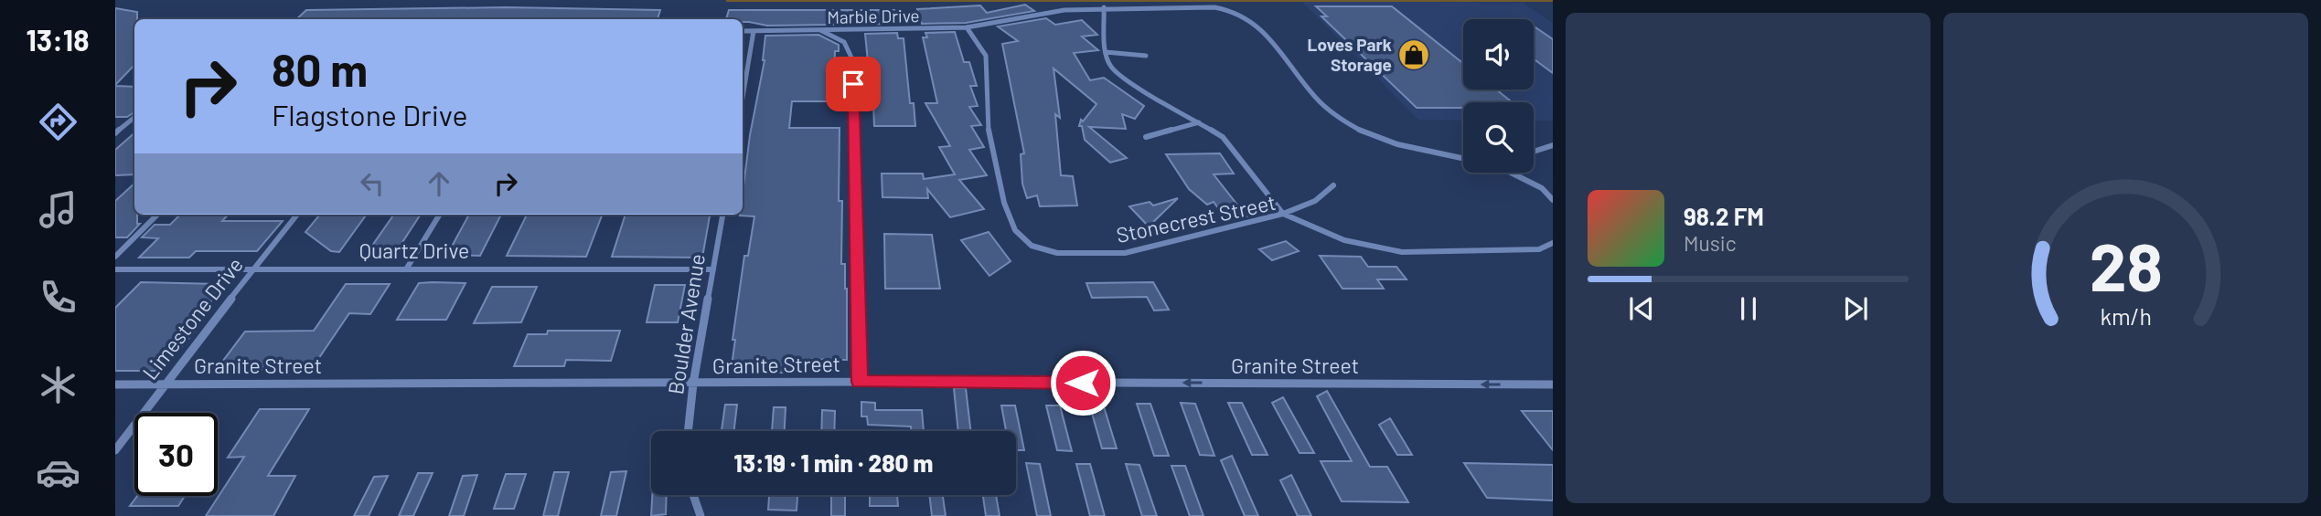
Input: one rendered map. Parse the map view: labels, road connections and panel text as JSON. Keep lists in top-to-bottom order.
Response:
{
  "streets": {
    "street": [
      "Marble Drive",
      "Stonecrest Street",
      "Quartz Drive",
      "Limestone Drive",
      "Boulder Avenue",
      "Granite Street"
    ]
  },
  "crossings": [
    ["Marble Drive", "Stonecrest Street"],
    ["Quartz Drive", "Limestone Drive"],
    ["Quartz Drive", "Boulder Avenue"],
    ["Limestone Drive", "Granite Street"],
    ["Boulder Avenue", "Granite Street"]
  ],
  "one_way": ["Granite Street"],
  "places": {
    "shop": ["Loves Park Storage"]
  },
  "page": {
    "tabs": "13:18",
    "turn": ["80 m", "Flagstone Drive"],
    "song": ["98.2 FM", "Music"],
    "limit": "30",
    "trip": "13:19 · 1 min · 280 m",
    "gauge": ["28", "km/h"]
  }
}
